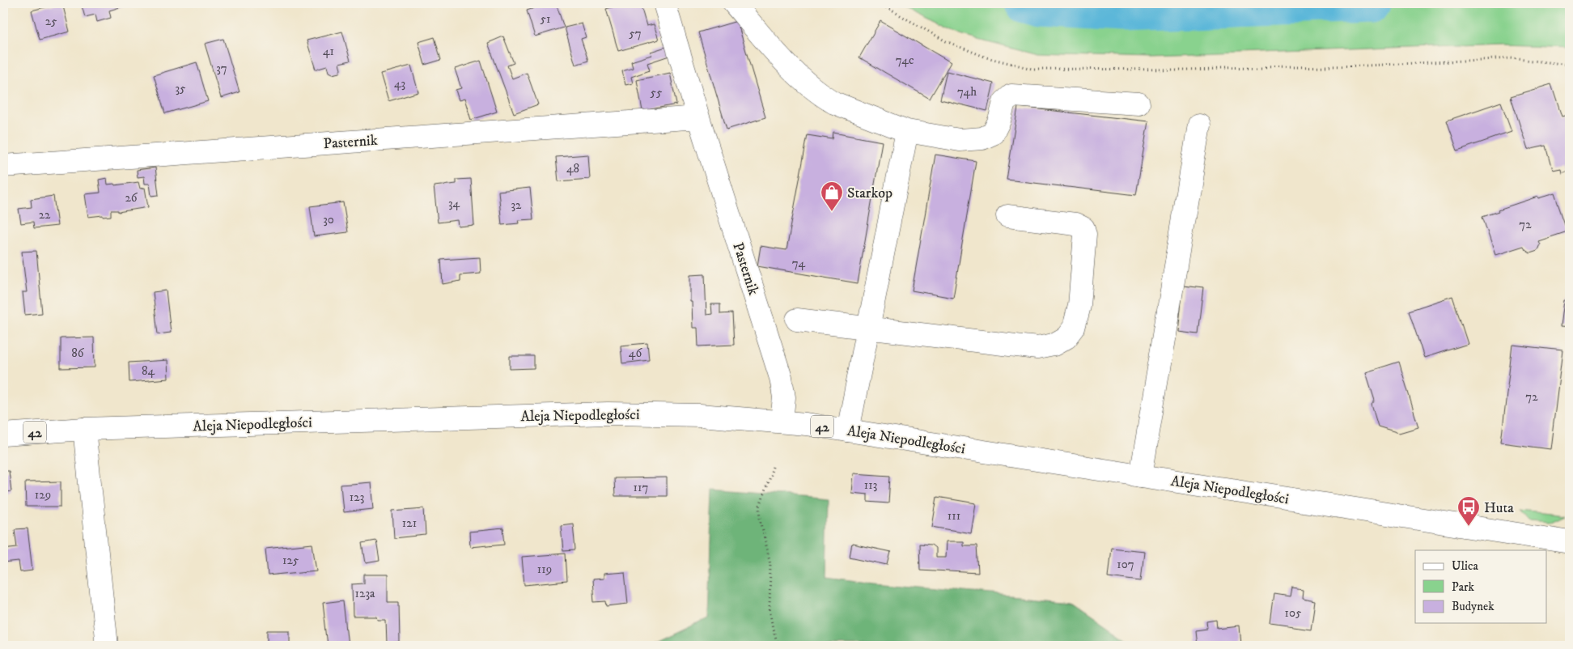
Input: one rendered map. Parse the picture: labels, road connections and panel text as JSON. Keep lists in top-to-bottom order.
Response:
{
  "streets": {
    "main road": ["Pasternik", "Aleja Niepodległości", "42"]
  },
  "crossings": [
    ["Pasternik", "Aleja Niepodległości"]
  ],
  "places": {
    "shop": ["Starkop"],
    "bus stop": ["Huta"]
  },
  "house_numbers": [
    "51",
    "25",
    "57",
    "41",
    "74c",
    "37",
    "43",
    "35",
    "74h",
    "55",
    "48",
    "26",
    "34",
    "32",
    "22",
    "30",
    "72",
    "74",
    "86",
    "46",
    "84",
    "72",
    "113",
    "117",
    "129",
    "123",
    "111",
    "121",
    "125",
    "107",
    "119",
    "123a",
    "105"
  ],
  "legend": ["Ulica", "Park", "Budynek"]
}
